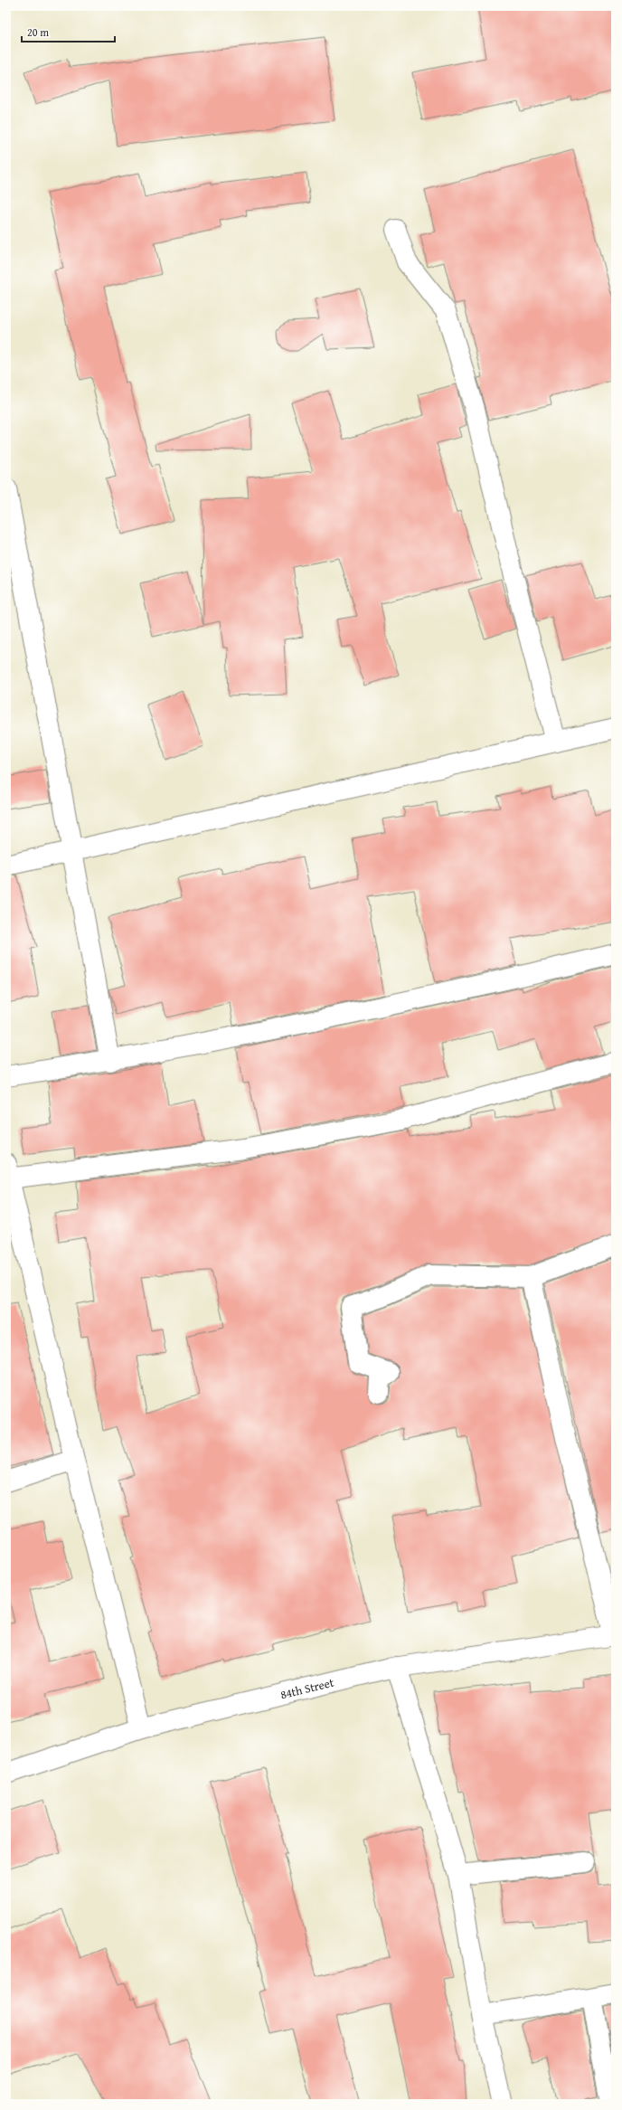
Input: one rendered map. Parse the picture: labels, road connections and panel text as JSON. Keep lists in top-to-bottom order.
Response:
{
  "streets": {
    "street": ["84th Street"]
  },
  "scale_bar": "20 m"
}
